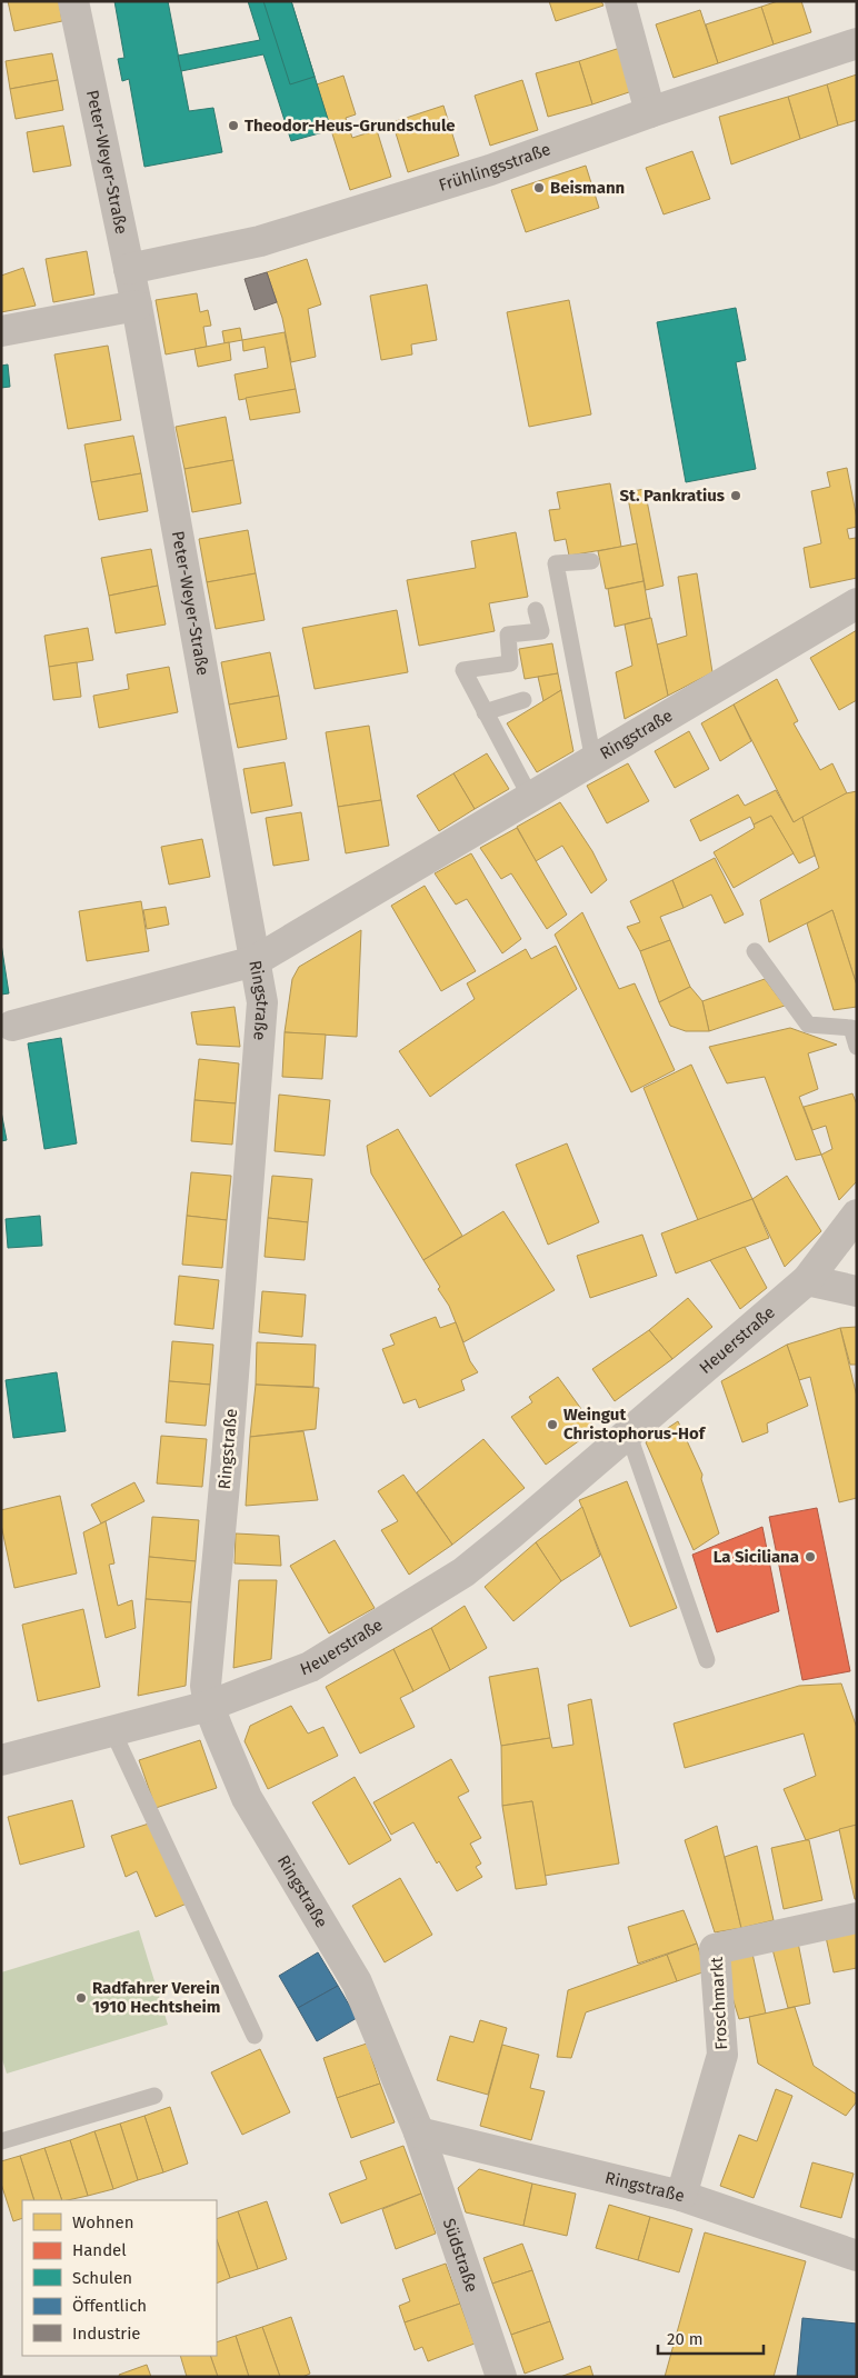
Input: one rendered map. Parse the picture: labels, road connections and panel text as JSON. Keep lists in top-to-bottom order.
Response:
{
  "streets": {
    "street": [
      "Peter-Weyer-Straße",
      "Frühlingsstraße",
      "Ringstraße",
      "Heuerstraße",
      "Froschmarkt",
      "Südstraße"
    ]
  },
  "crossings": [
    ["Peter-Weyer-Straße", "Frühlingsstraße"],
    ["Peter-Weyer-Straße", "Ringstraße"],
    ["Ringstraße", "Heuerstraße"],
    ["Ringstraße", "Froschmarkt"],
    ["Ringstraße", "Südstraße"]
  ],
  "places": [
    "Theodor-Heus-Grundschule",
    "Beismann",
    "St. Pankratius",
    "Weingut Christophorus-Hof",
    "La Siciliana",
    "Radfahrer Verein 1910 Hechtsheim"
  ],
  "legend": [
    "Wohnen",
    "Handel",
    "Schulen",
    "Öffentlich",
    "Industrie"
  ],
  "scale_bar": "20 m"
}
